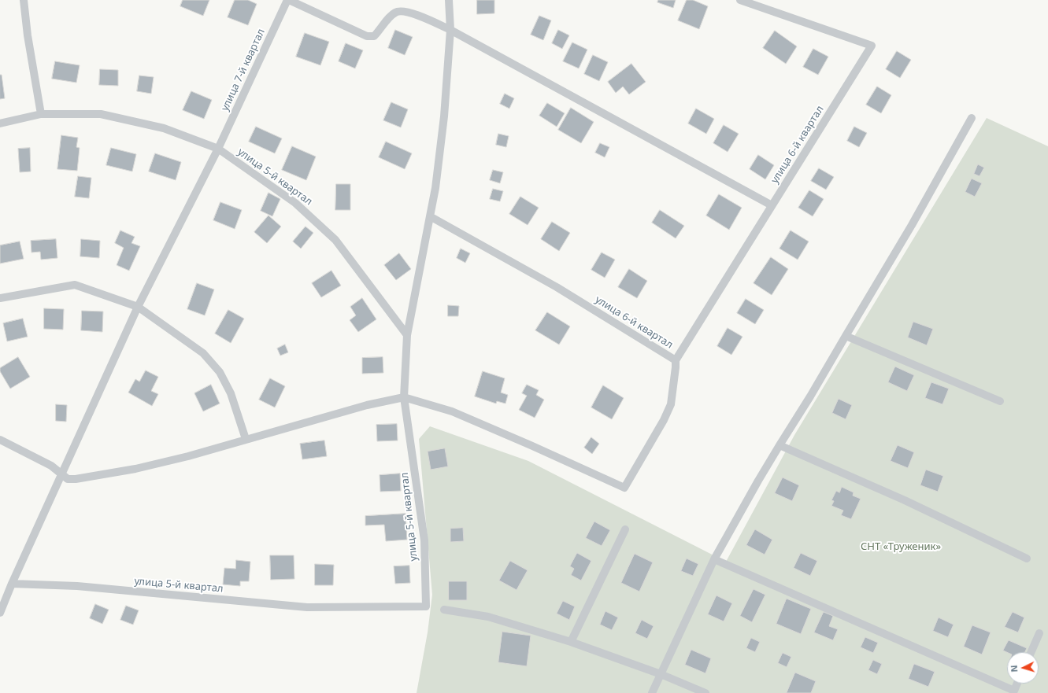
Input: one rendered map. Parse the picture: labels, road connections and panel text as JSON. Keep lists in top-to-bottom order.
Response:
{
  "streets": {
    "street": ["улица 7-й квартал", "улица 6-й квартал", "улица 5-й квартал"]
  },
  "crossings": [
    ["улица 7-й квартал", "улица 5-й квартал"]
  ],
  "parks": ["СНТ «Труженик»"],
  "north": "left"
}
